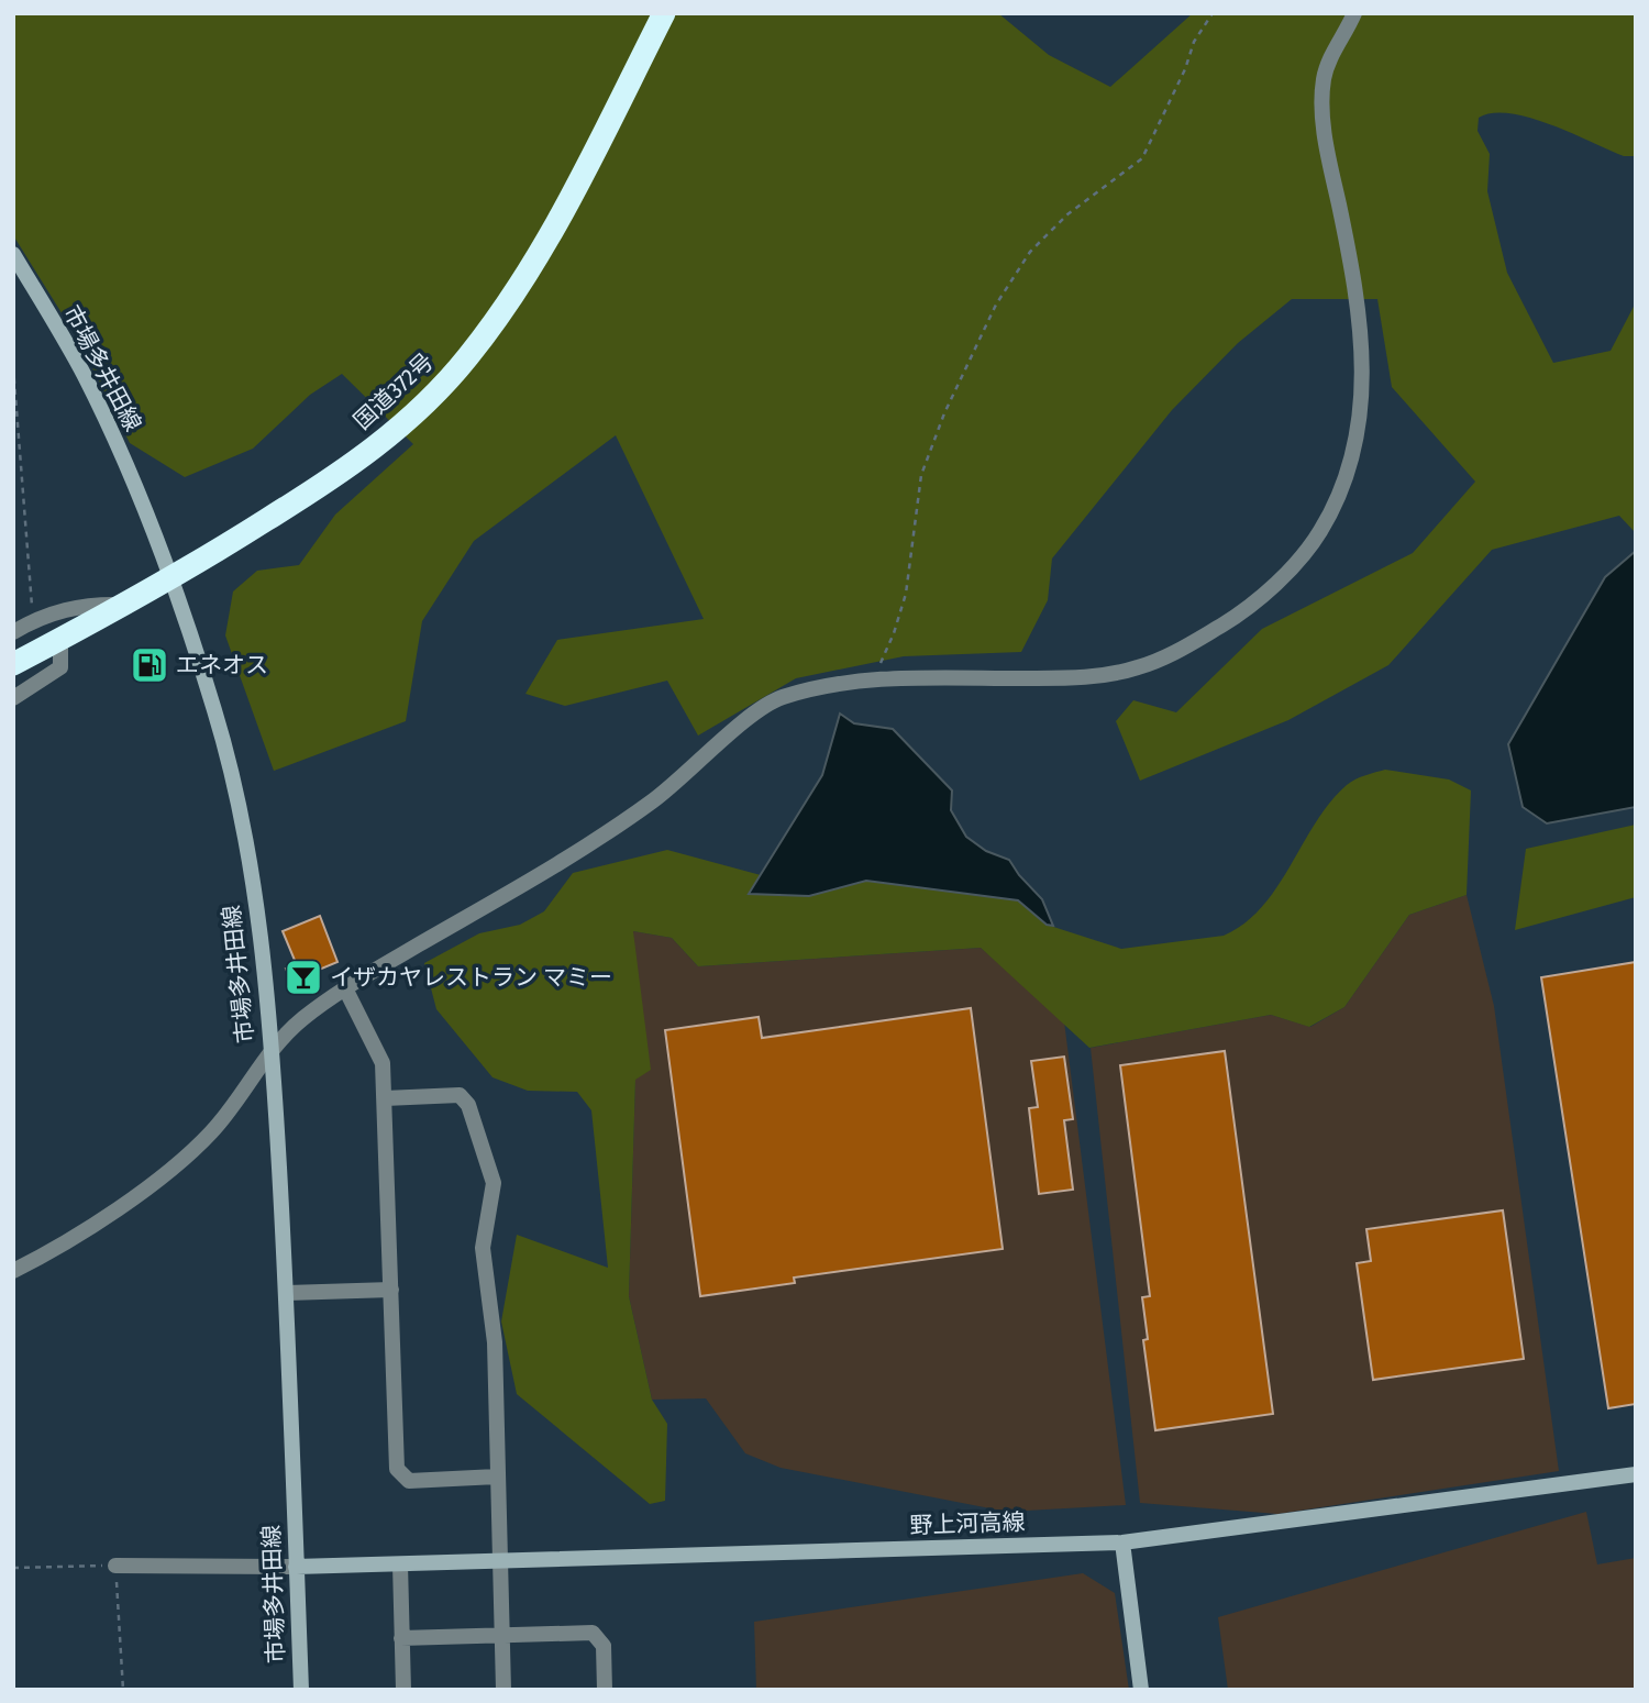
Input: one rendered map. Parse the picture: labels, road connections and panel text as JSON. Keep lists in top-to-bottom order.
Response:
{
  "streets": {
    "highway": ["国道372号"],
    "main road": ["市場多井田線", "野上河高線"]
  },
  "crossings": [
    ["市場多井田線", "国道372号"],
    ["市場多井田線", "野上河高線"]
  ],
  "places": {
    "fuel station": ["エネオス"],
    "bar": ["イザカヤレストラン マミー"]
  }
}
